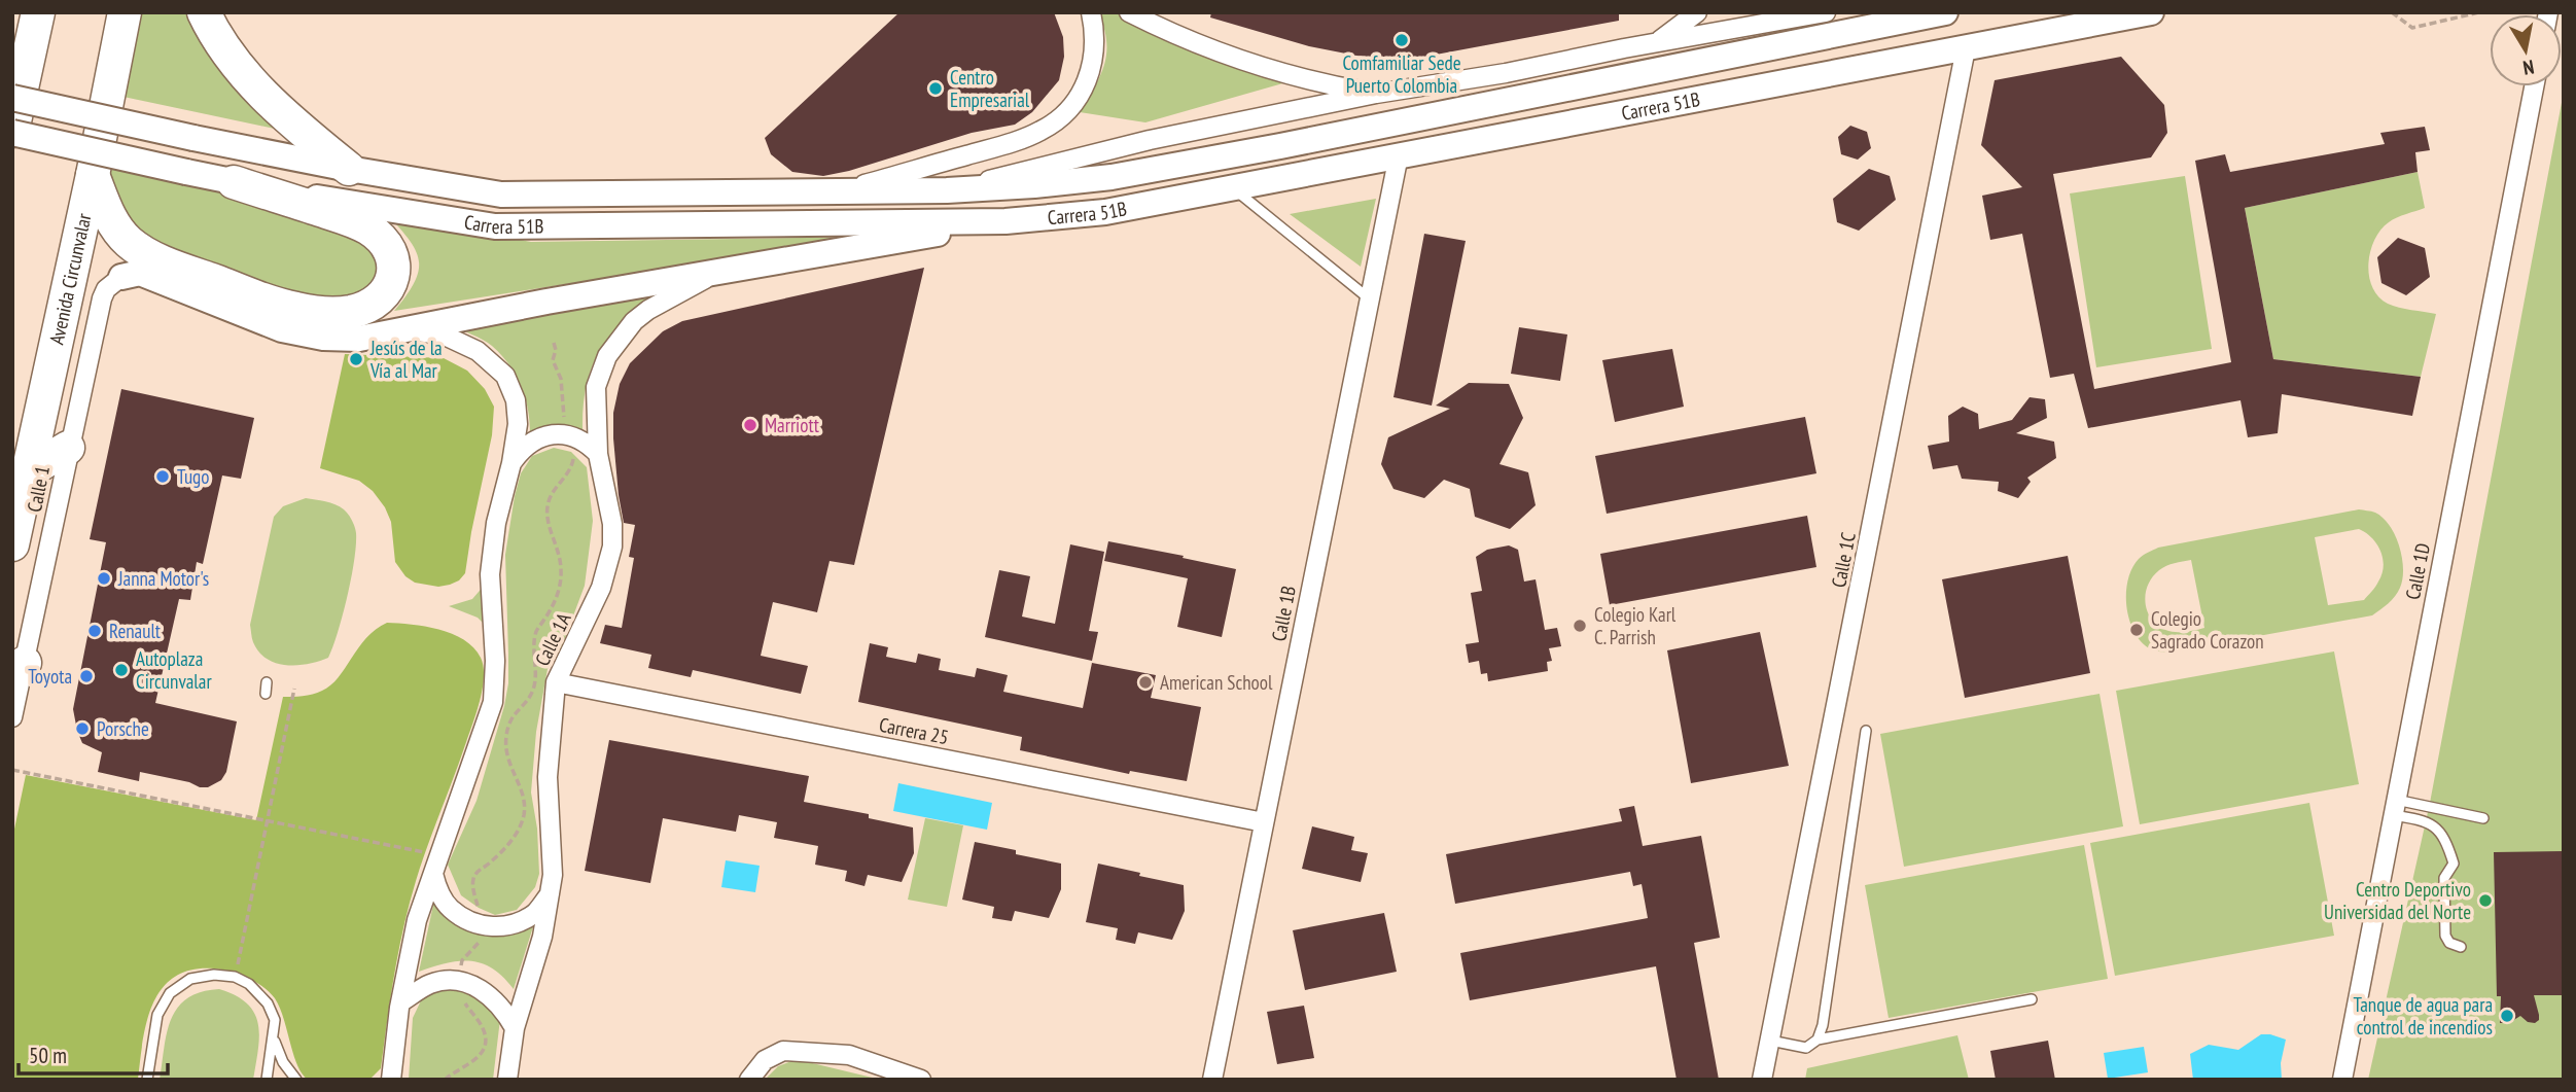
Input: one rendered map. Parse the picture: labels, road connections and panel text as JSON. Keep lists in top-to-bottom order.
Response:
{
  "streets": {
    "highway": ["Avenida Circunvalar"],
    "main road": ["Carrera 51B"],
    "street": [
      "Calle 1",
      "Calle 1C",
      "Calle 1D",
      "Calle 1B",
      "Calle 1A",
      "Carrera 25"
    ]
  },
  "crossings": [
    ["Carrera 51B", "Calle 1C"],
    ["Carrera 51B", "Calle 1B"],
    ["Calle 1B", "Carrera 25"],
    ["Calle 1A", "Carrera 25"]
  ],
  "places": [
    "Comfamiliar Sede Puerto Colombia",
    "Centro Empresarial",
    "Jesús de la Vía al Mar",
    "Marriott",
    "Tugo",
    "Janna Motor's",
    "Colegio Karl C. Parrish",
    "Colegio Sagrado Corazon",
    "Renault",
    "Autoplaza Circunvalar",
    "Toyota",
    "American School",
    "Porsche",
    "Centro Deportivo Universidad del Norte",
    "Tanque de agua para control de incendios"
  ],
  "scale_bar": "50 m",
  "north": "bottom"
}
